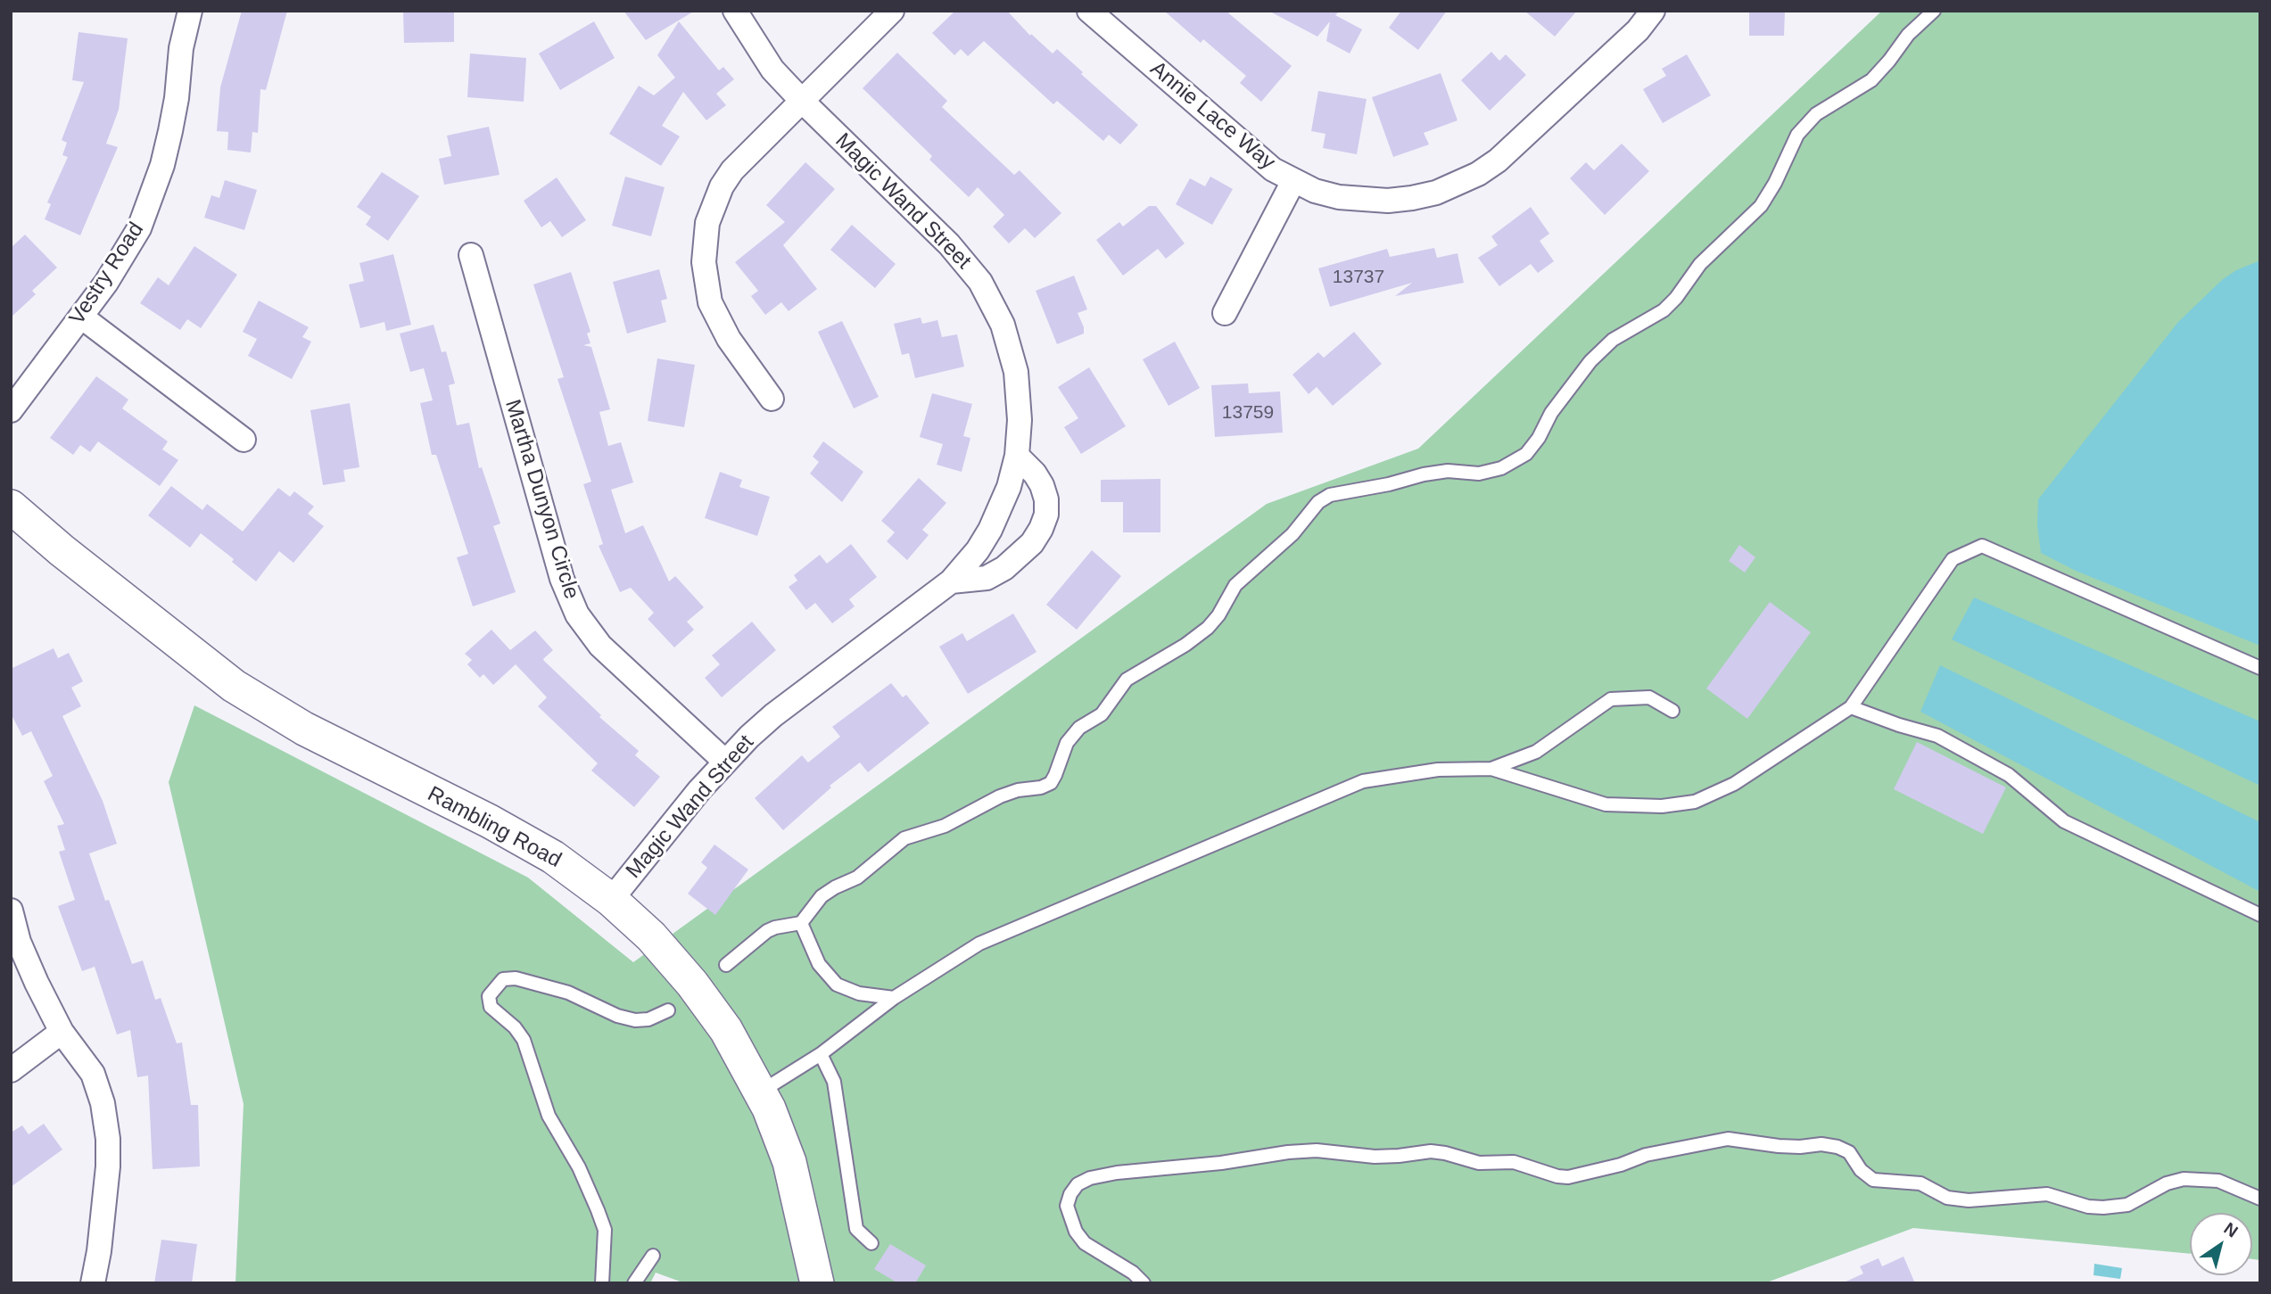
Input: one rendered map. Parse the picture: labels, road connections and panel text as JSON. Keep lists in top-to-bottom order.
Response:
{
  "streets": {
    "street": [
      "Annie Lace Way",
      "Magic Wand Street",
      "Vestry Road",
      "Martha Dunyon Circle",
      "Rambling Road"
    ]
  },
  "crossings": [
    ["Magic Wand Street", "Martha Dunyon Circle"],
    ["Magic Wand Street", "Rambling Road"]
  ],
  "house_numbers": ["13737", "13759"],
  "north": "top right"
}
